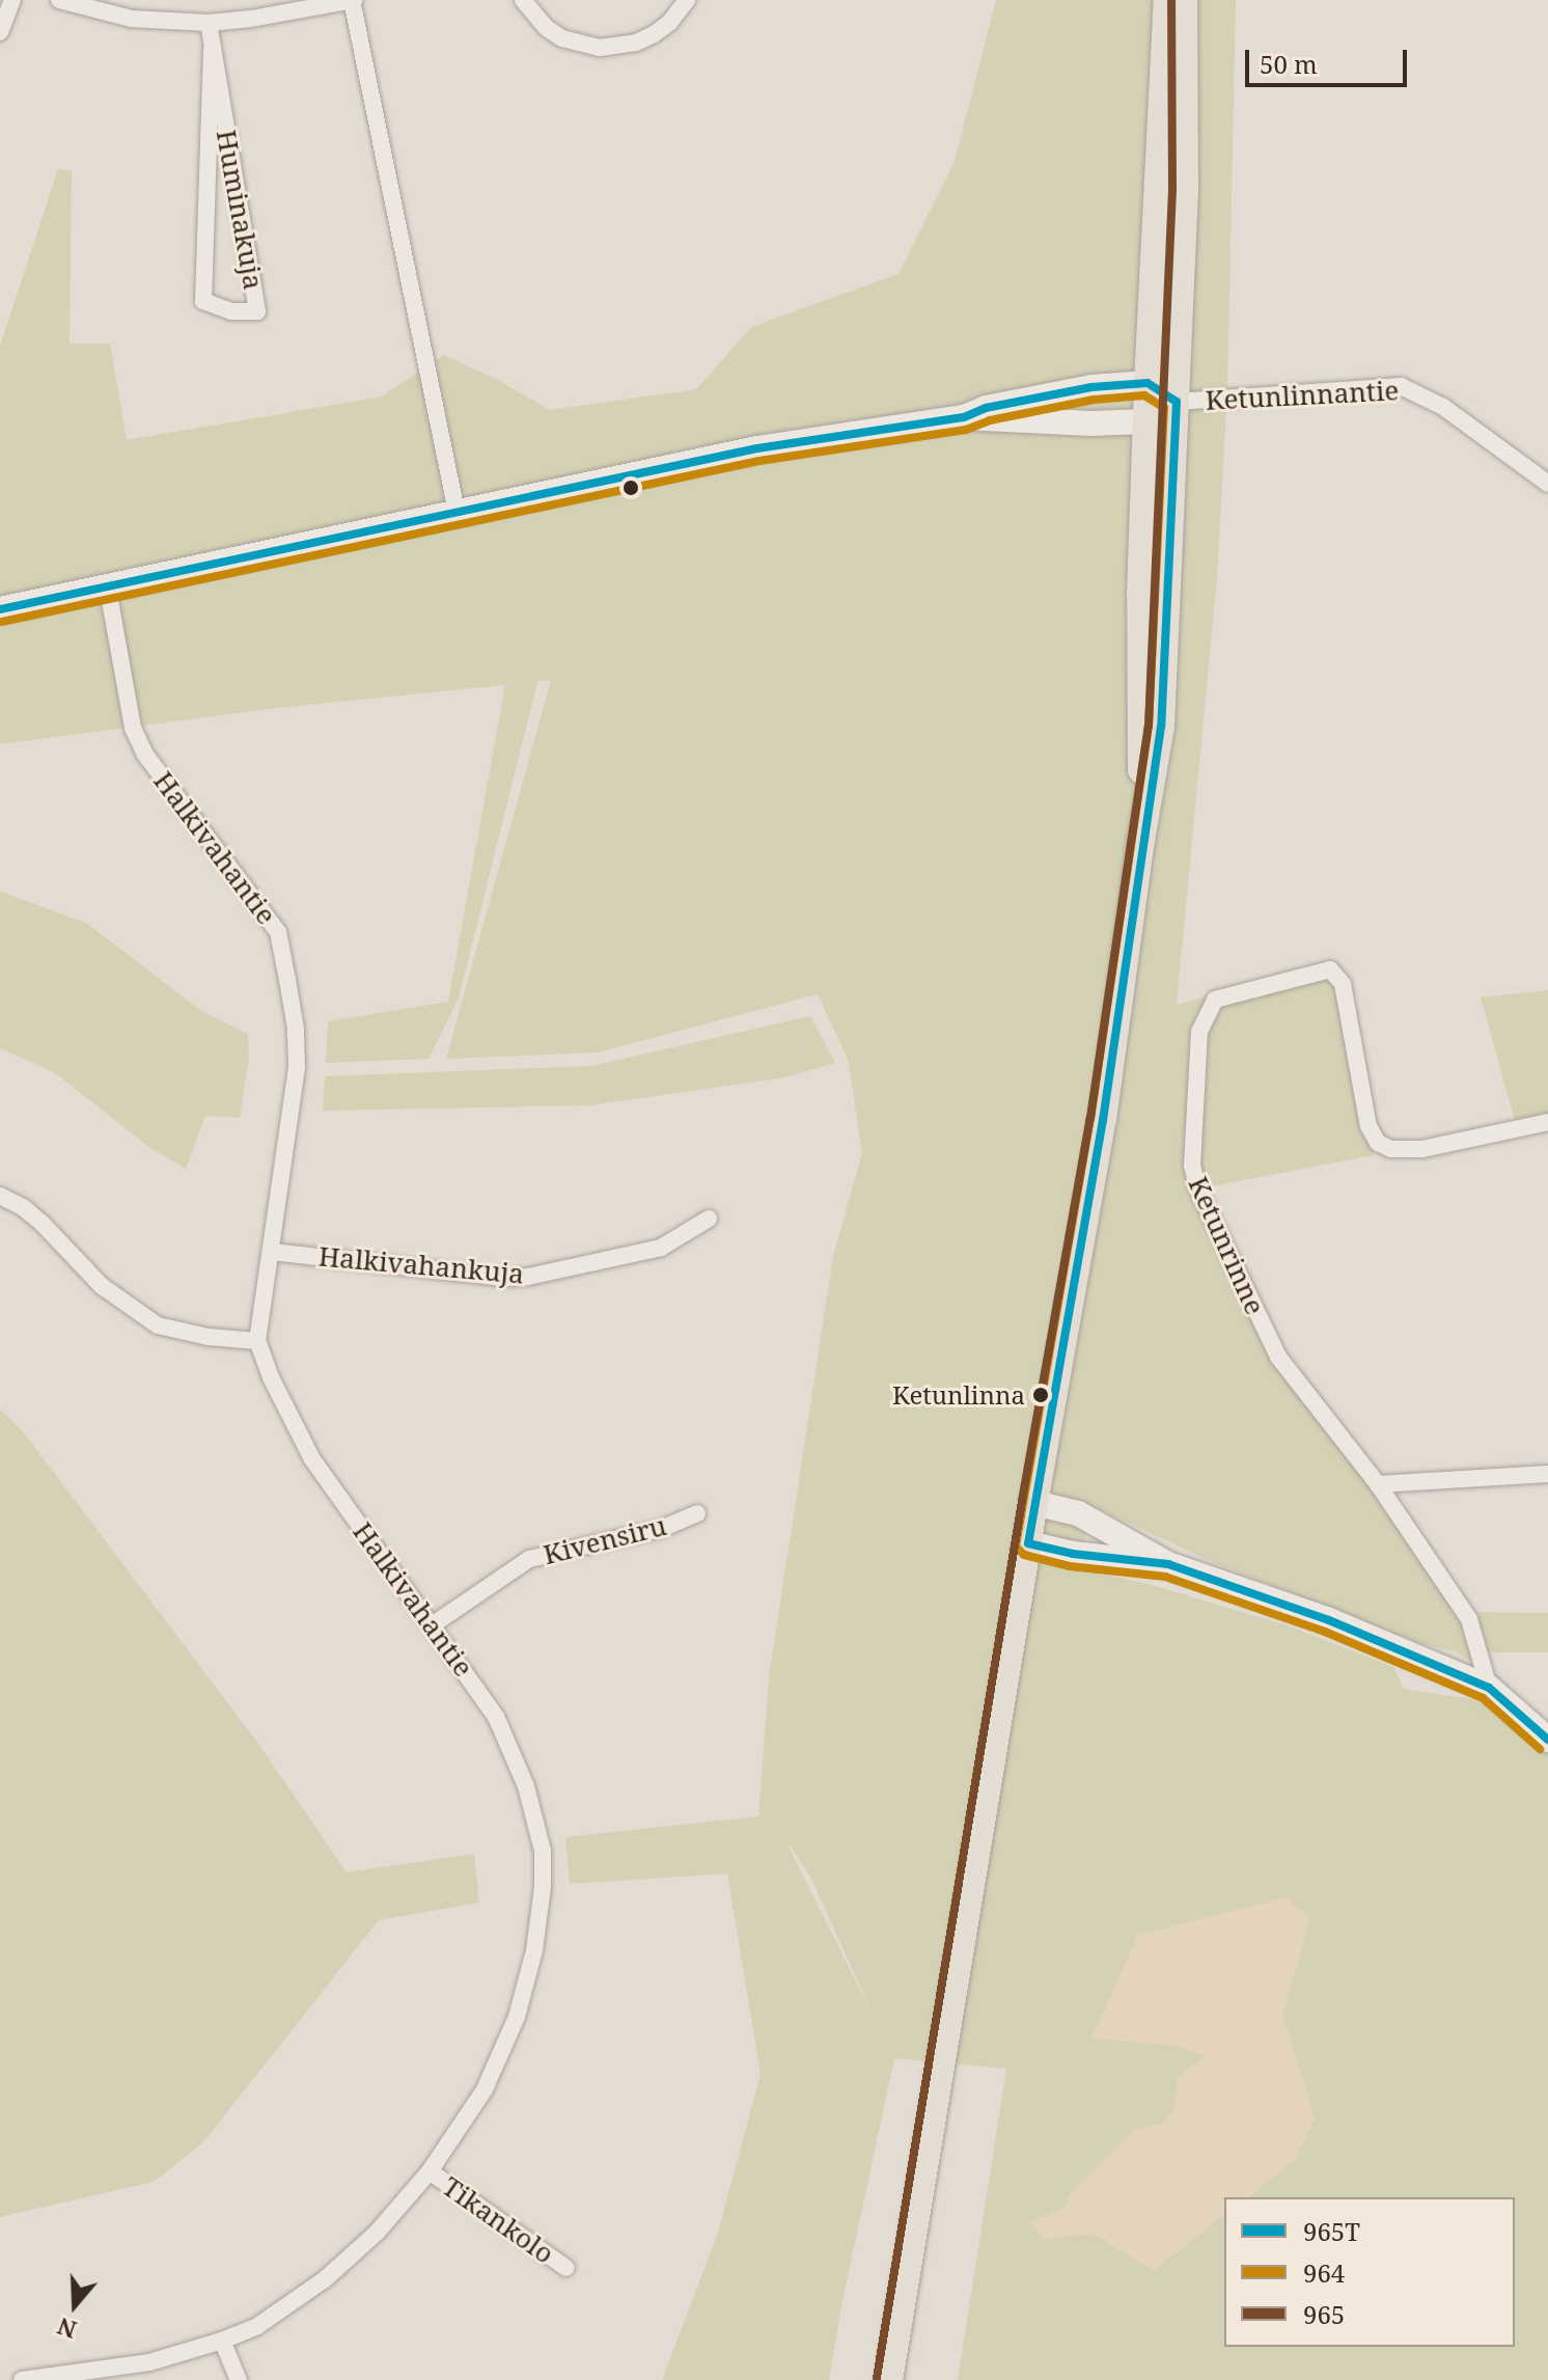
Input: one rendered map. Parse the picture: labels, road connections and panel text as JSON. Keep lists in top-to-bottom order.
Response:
{
  "streets": {
    "street": [
      "Huminakuja",
      "Ketunlinnantie",
      "Halkivahantie",
      "Ketunrinne",
      "Halkivahankuja",
      "Kivensiru",
      "Tikankolo"
    ]
  },
  "crossings": [
    ["Halkivahantie", "Halkivahankuja"],
    ["Halkivahantie", "Kivensiru"],
    ["Halkivahantie", "Tikankolo"]
  ],
  "places": ["Ketunlinna"],
  "lines": ["transit line 965", "transit line 965T", "transit line 964"],
  "legend": ["965T", "964", "965"],
  "scale_bar": "50 m",
  "north": "bottom"
}
